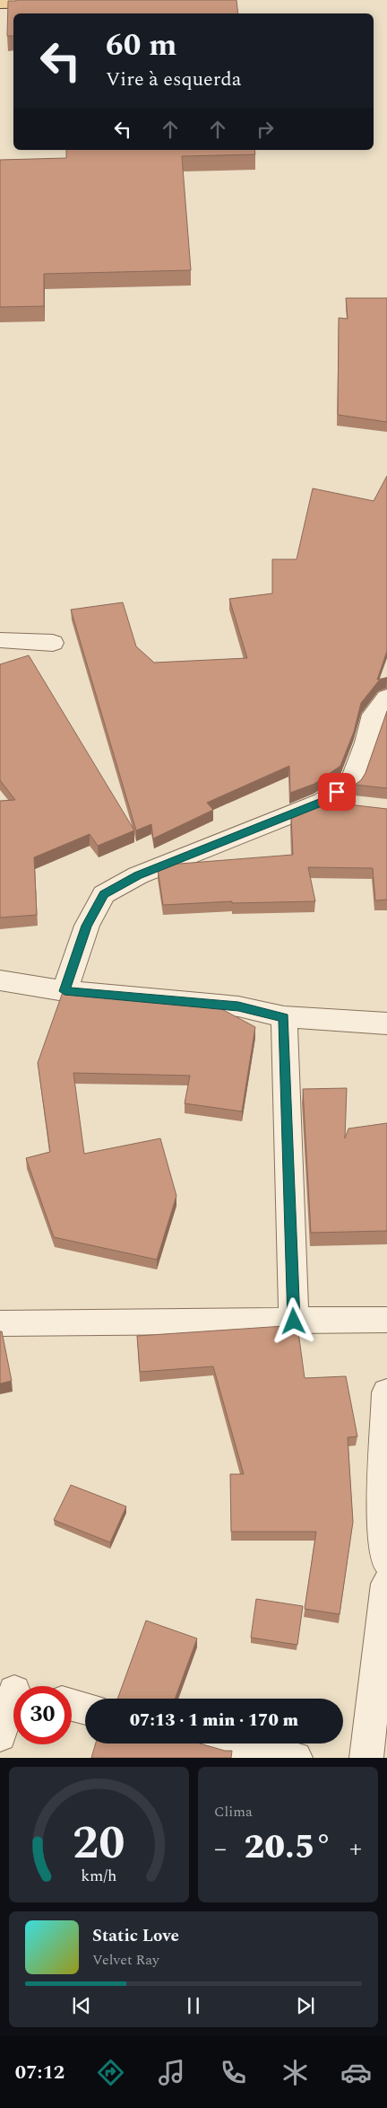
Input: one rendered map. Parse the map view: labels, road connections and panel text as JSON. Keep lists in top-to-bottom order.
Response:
{
  "page": {
    "turn": ["60 m", "Vire à esquerda"],
    "limit": "30",
    "trip": "07:13 · 1 min · 170 m",
    "tile": "Clima",
    "heat": ["−", "20.5°", "+"],
    "song": ["Static Love", "Velvet Ray"],
    "tabs": "07:12",
    "gauge": ["20", "km/h"]
  }
}
